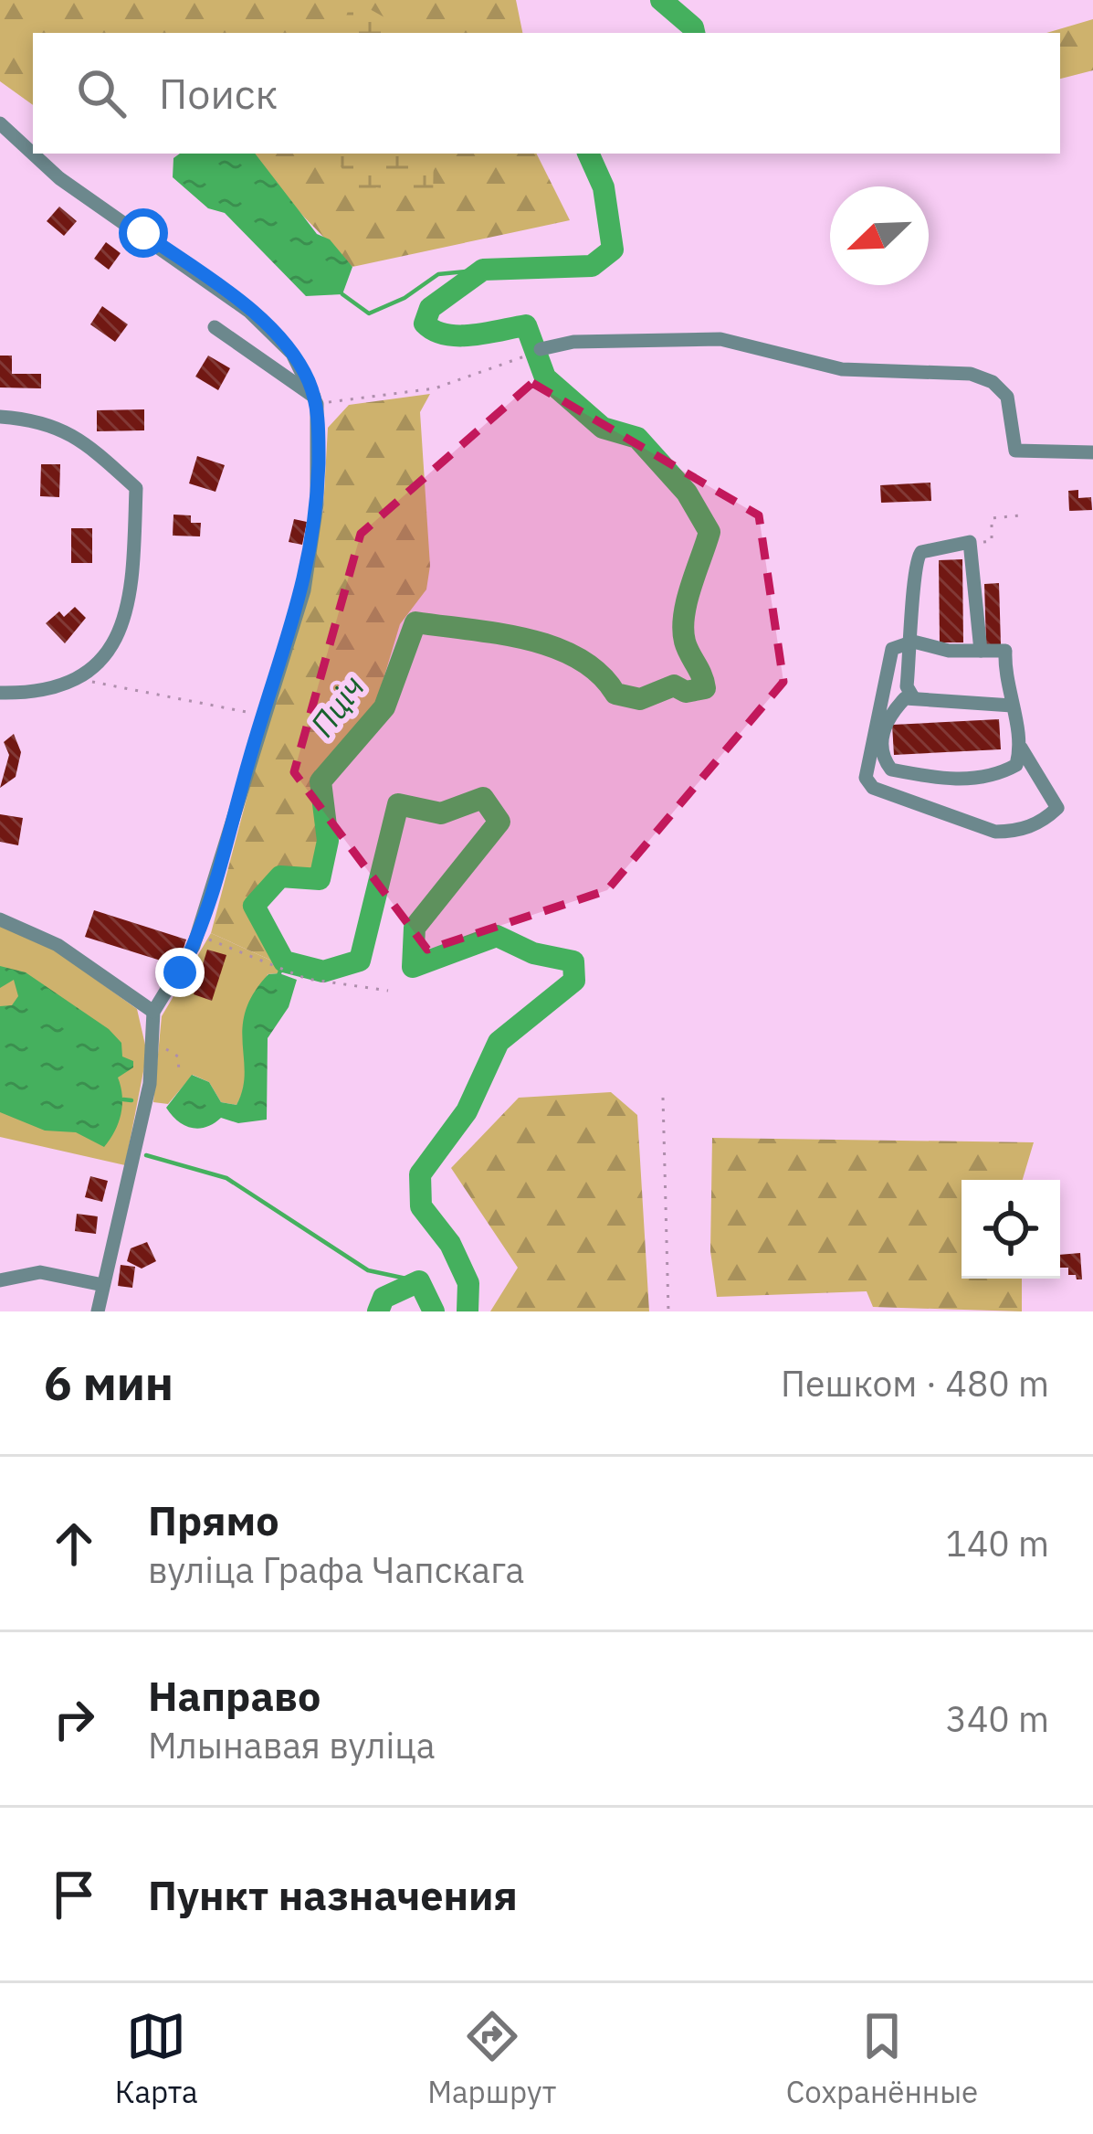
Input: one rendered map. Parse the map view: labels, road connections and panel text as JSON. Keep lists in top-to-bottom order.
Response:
{
  "water": ["Пціч"],
  "north": "bottom left",
  "page": {
    "search": "Поиск",
    "heading": ["6 мин", "Пешком · 480 m"],
    "list": [
      ["Прямо", "вуліца Графа Чапскага", "140 m"],
      ["Направо", "Млынавая вуліца", "340 m"],
      "Пункт назначения"
    ],
    "nav": ["Карта", "Маршрут", "Сохранённые"]
  }
}
